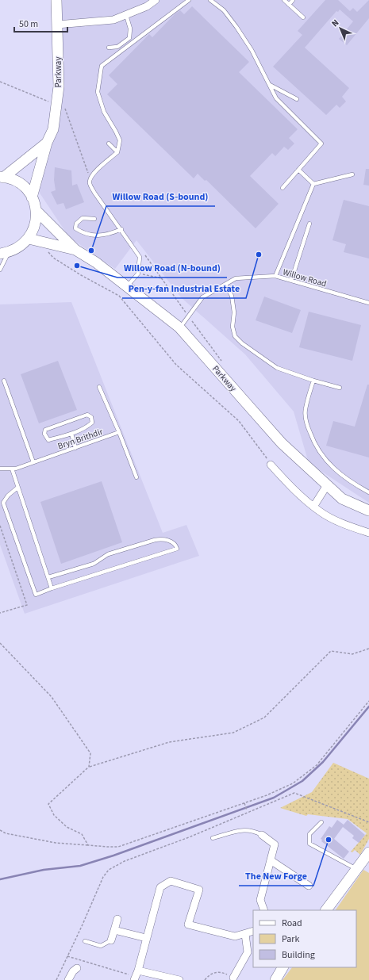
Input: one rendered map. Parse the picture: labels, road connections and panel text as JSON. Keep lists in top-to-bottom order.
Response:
{
  "streets": {
    "main road": ["Parkway"],
    "lane": ["Willow Road", "Bryn Brithdir"]
  },
  "crossings": [
    ["Parkway", "Willow Road"]
  ],
  "places": [
    "Willow Road (S-bound)",
    "Pen-y-fan Industrial Estate",
    "Willow Road (N-bound)",
    "The New Forge"
  ],
  "legend": ["Road", "Park", "Building"],
  "scale_bar": "50 m",
  "north": "top left"
}
